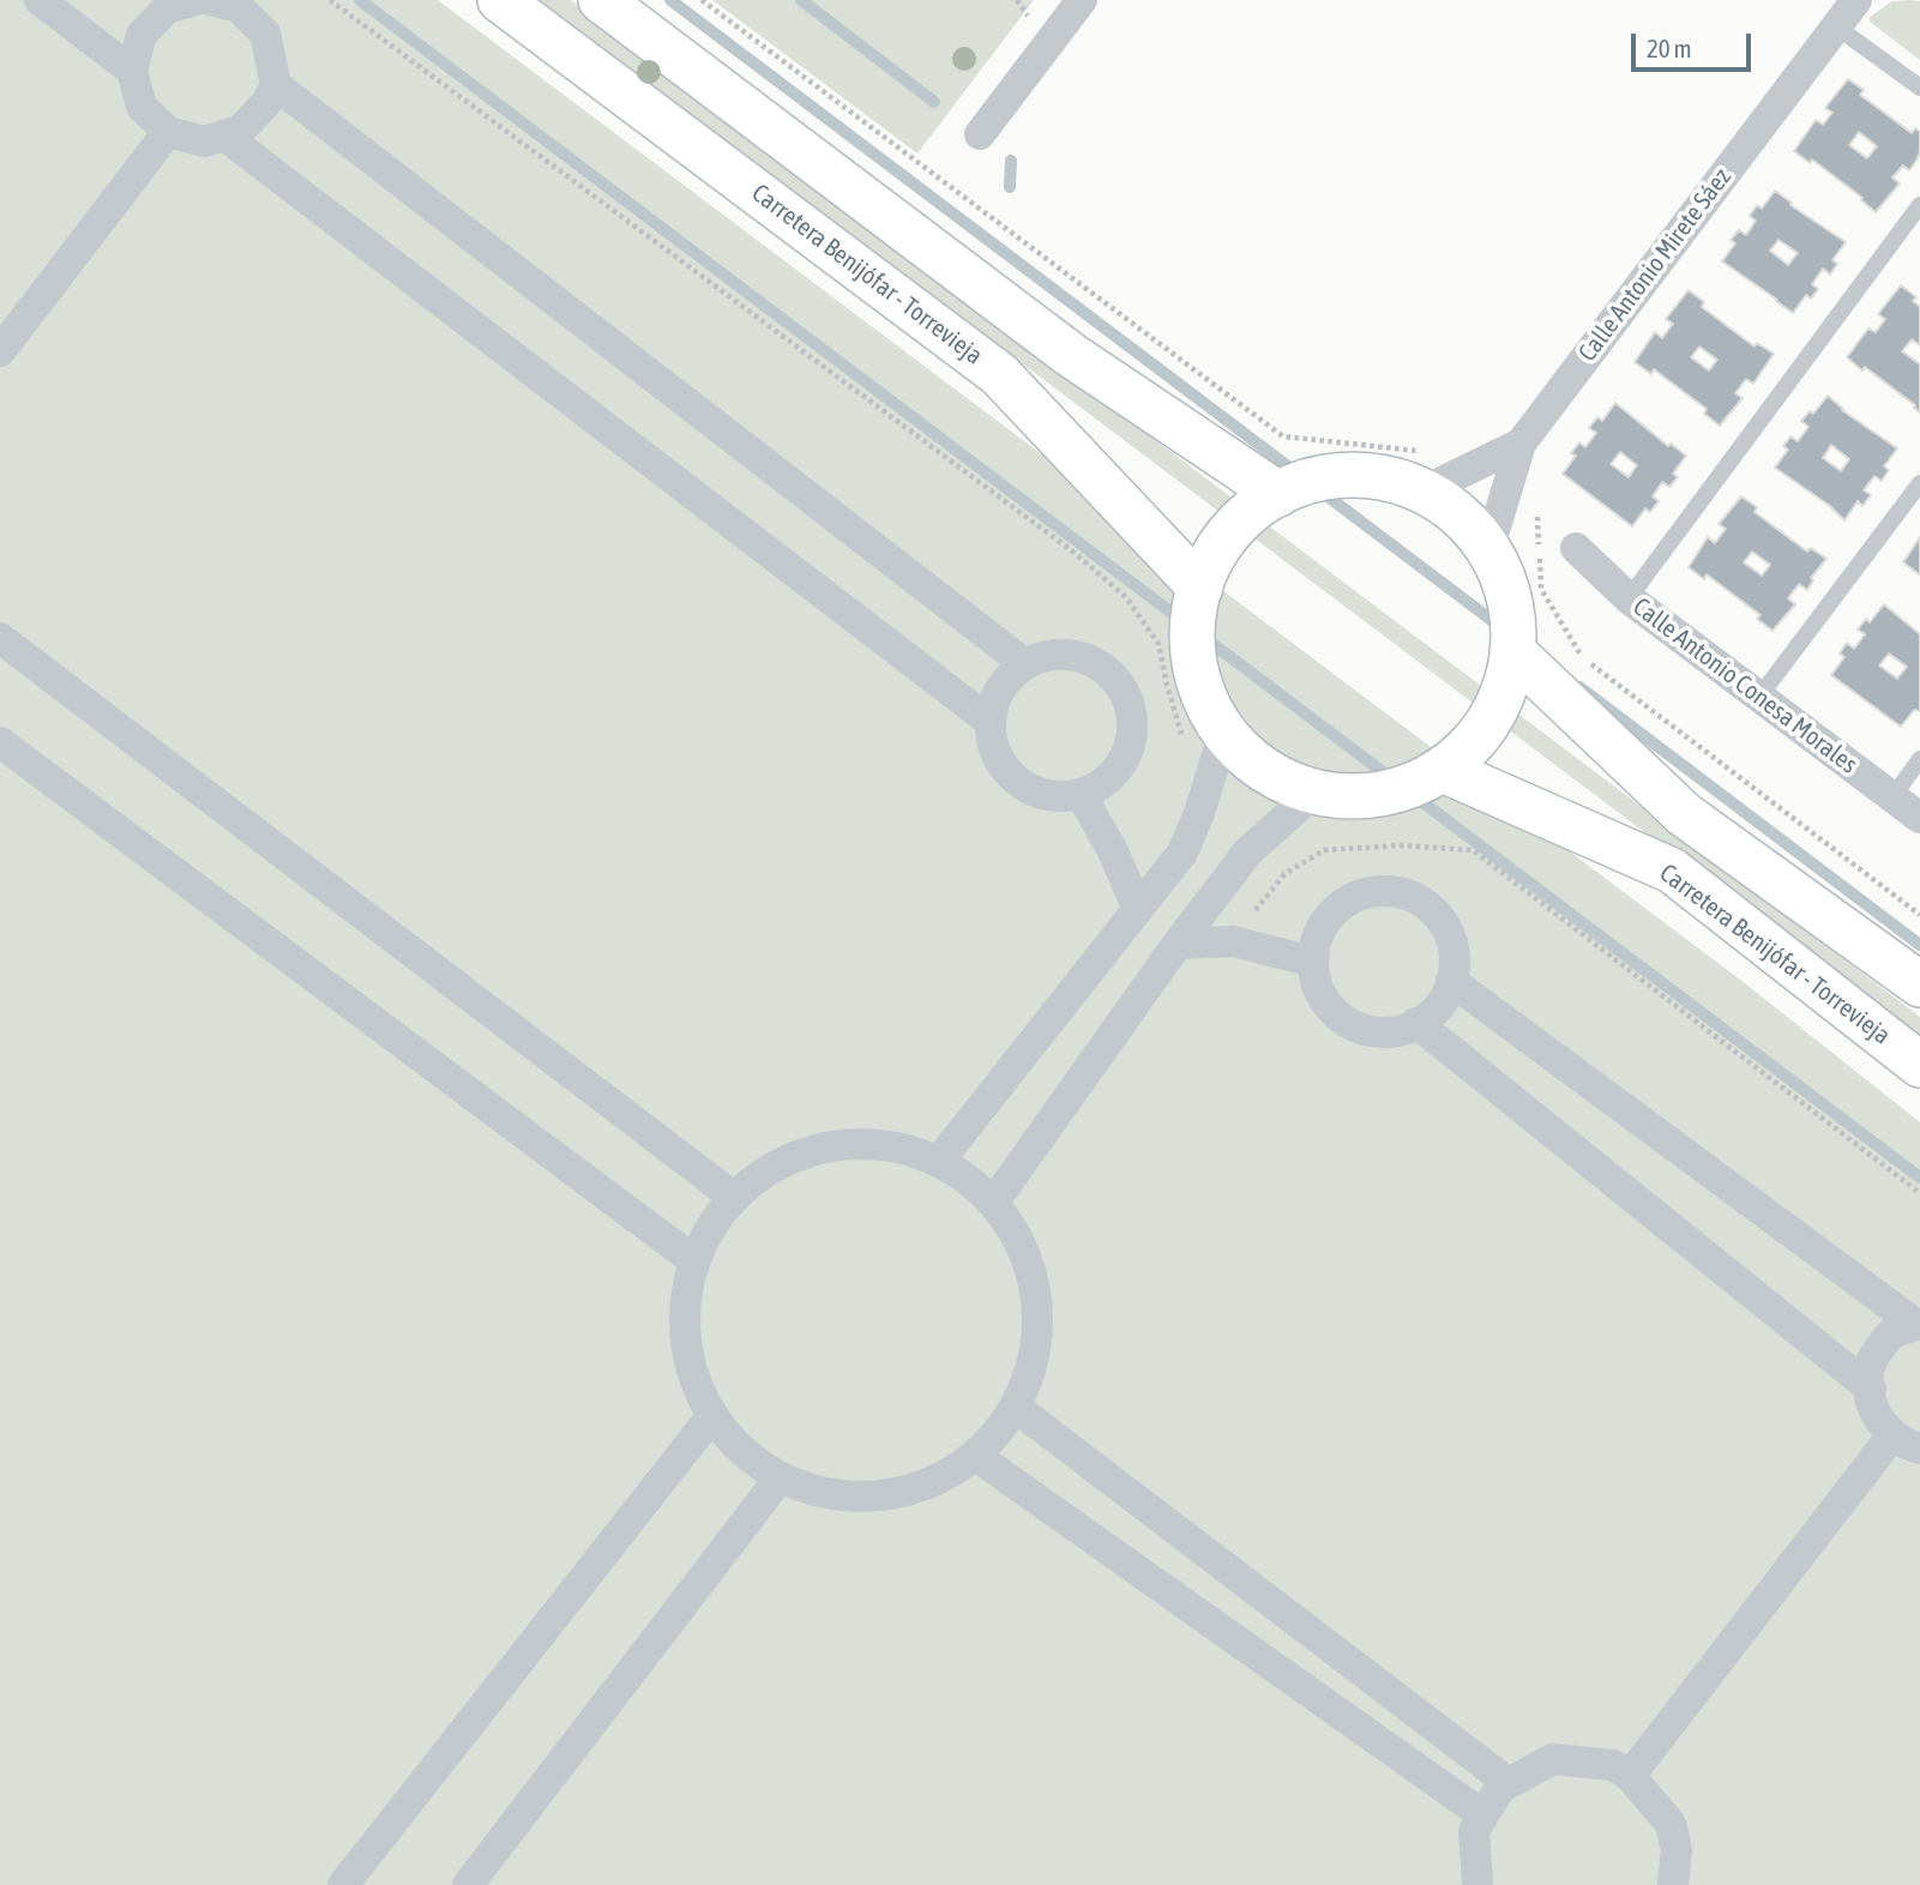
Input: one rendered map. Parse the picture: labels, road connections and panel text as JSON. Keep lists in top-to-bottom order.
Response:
{
  "streets": {
    "main road": ["Carretera Benijófar - Torrevieja"],
    "street": ["Calle Antonio Mirete Sáez", "Calle Antonio Conesa Morales"]
  },
  "scale_bar": "20 m"
}
